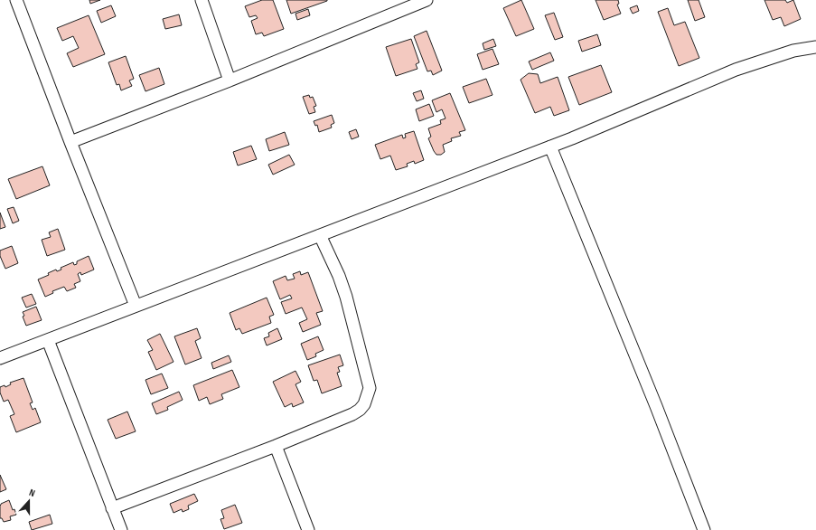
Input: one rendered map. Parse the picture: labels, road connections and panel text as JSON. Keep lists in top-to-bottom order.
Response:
{
  "north": "top"
}
